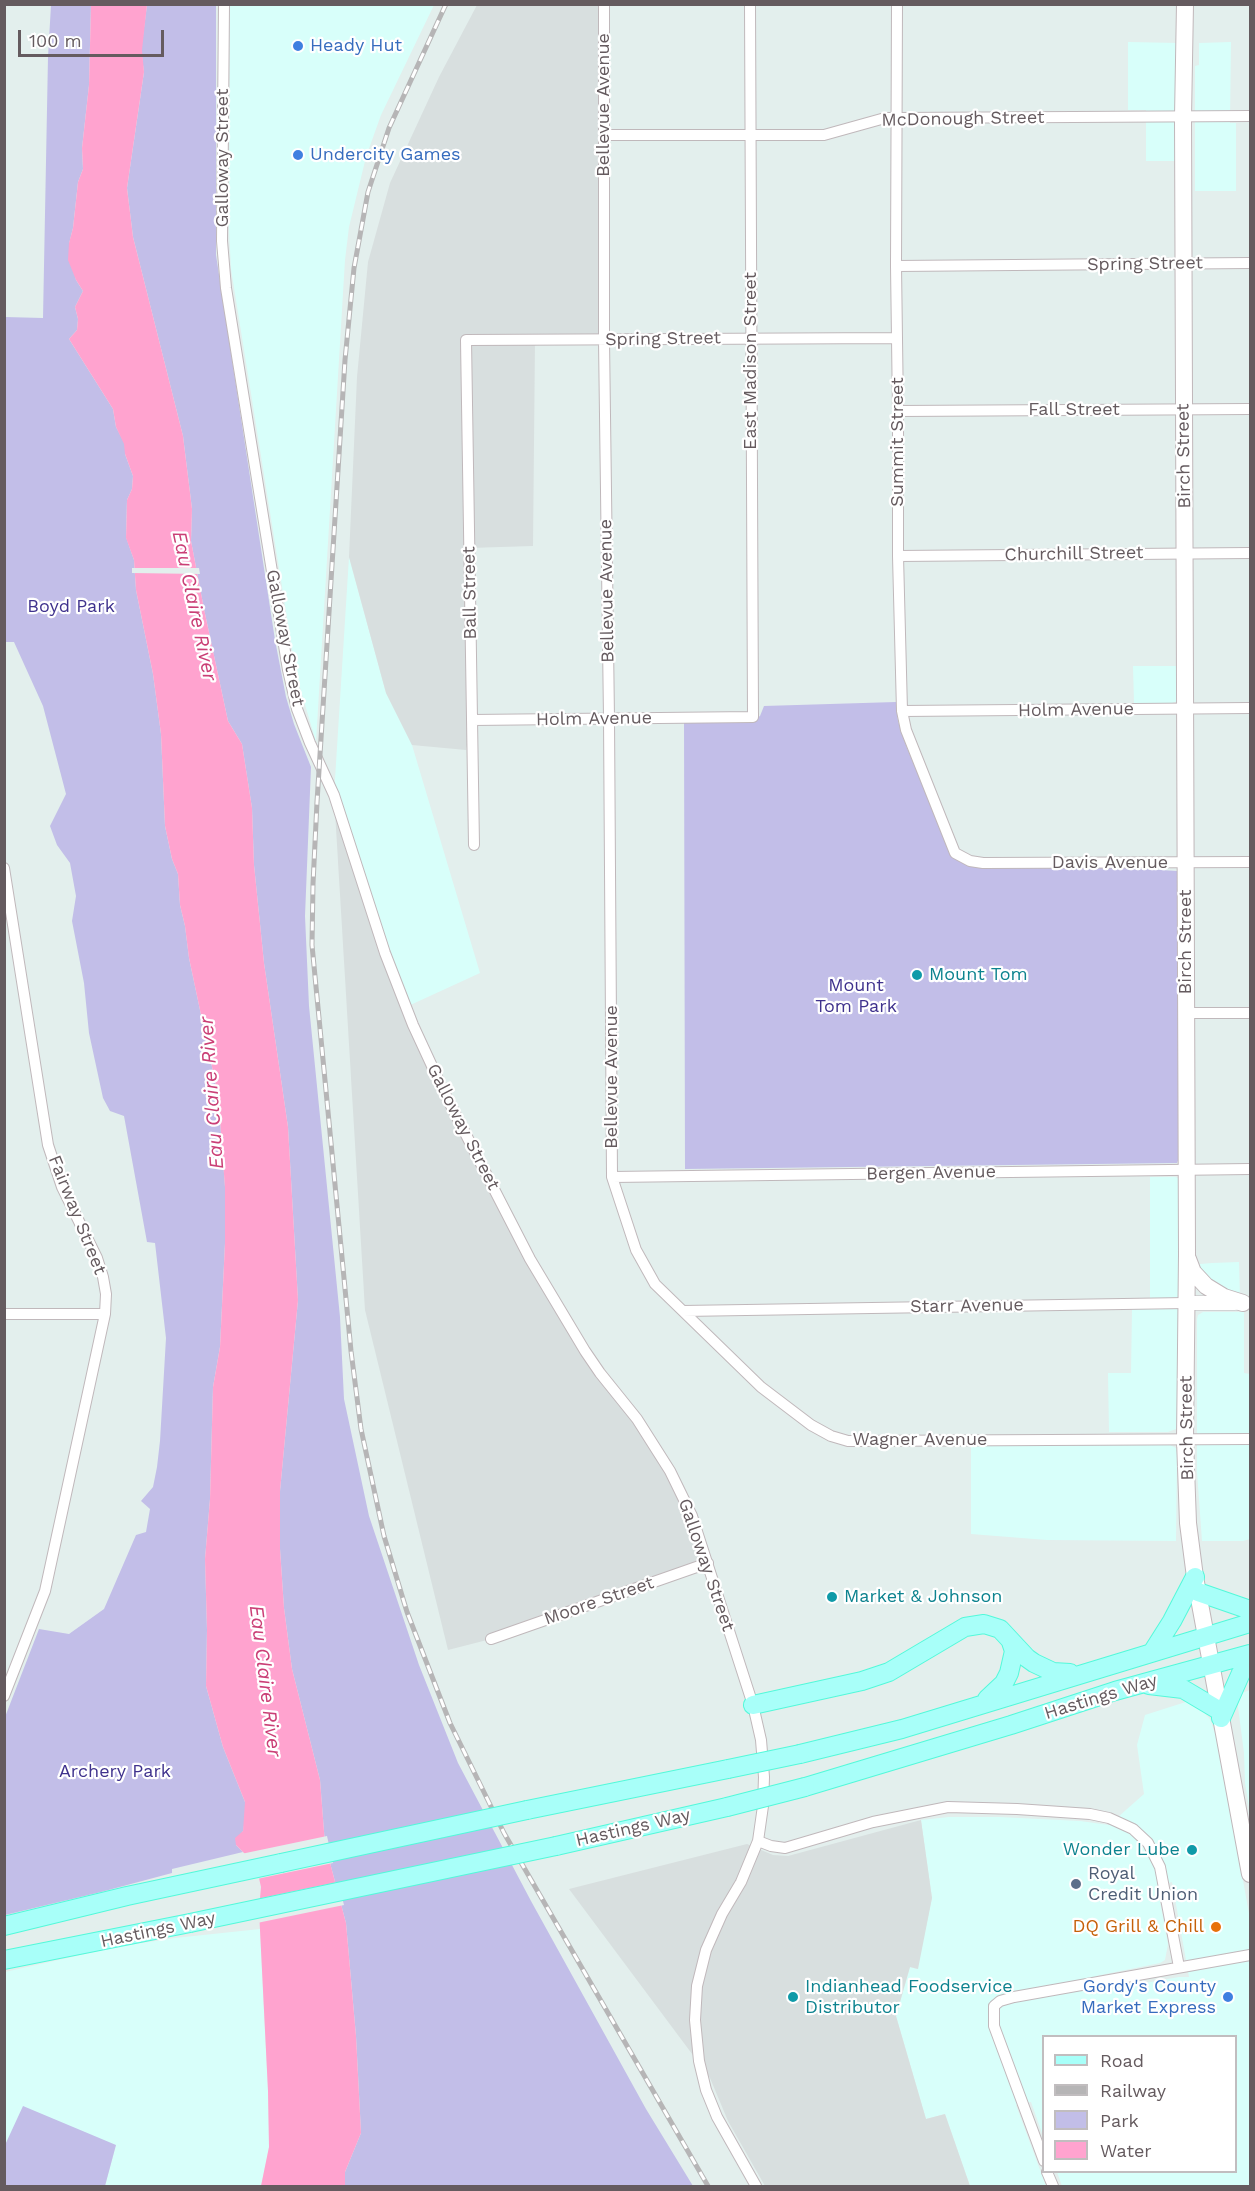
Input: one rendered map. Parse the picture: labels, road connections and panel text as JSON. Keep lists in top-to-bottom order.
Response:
{
  "streets": {
    "main road": ["Birch Street", "Hastings Way"],
    "street": [
      "Bellevue Avenue",
      "McDonough Street",
      "Galloway Street",
      "Spring Street",
      "East Madison Street",
      "Fall Street",
      "Summit Street",
      "Churchill Street",
      "Ball Street",
      "Holm Avenue",
      "Davis Avenue",
      "Bergen Avenue",
      "Fairway Street",
      "Starr Avenue",
      "Wagner Avenue",
      "Moore Street"
    ]
  },
  "crossings": [
    ["Bellevue Avenue", "McDonough Street"],
    ["Bellevue Avenue", "Spring Street"],
    ["Bellevue Avenue", "Holm Avenue"],
    ["Bellevue Avenue", "Bergen Avenue"],
    ["Bellevue Avenue", "Wagner Avenue"],
    ["McDonough Street", "East Madison Street"],
    ["McDonough Street", "Summit Street"],
    ["McDonough Street", "Birch Street"],
    ["Galloway Street", "Moore Street"],
    ["Spring Street", "East Madison Street"],
    ["Spring Street", "Summit Street"],
    ["Spring Street", "Birch Street"],
    ["Spring Street", "Ball Street"],
    ["East Madison Street", "Holm Avenue"],
    ["Fall Street", "Summit Street"],
    ["Fall Street", "Birch Street"],
    ["Summit Street", "Churchill Street"],
    ["Summit Street", "Holm Avenue"],
    ["Summit Street", "Davis Avenue"],
    ["Birch Street", "Churchill Street"],
    ["Birch Street", "Holm Avenue"],
    ["Birch Street", "Davis Avenue"],
    ["Birch Street", "Bergen Avenue"],
    ["Birch Street", "Starr Avenue"],
    ["Birch Street", "Wagner Avenue"],
    ["Birch Street", "Hastings Way"],
    ["Ball Street", "Holm Avenue"],
    ["Bergen Avenue", "Wagner Avenue"],
    ["Starr Avenue", "Wagner Avenue"]
  ],
  "water": ["Eau Claire River"],
  "parks": ["Boyd Park", "Mount Tom Park", "Archery Park"],
  "places": [
    "Heady Hut",
    "Undercity Games",
    "Mount Tom",
    "Market & Johnson",
    "Wonder Lube",
    "Royal Credit Union",
    "DQ Grill & Chill",
    "Indianhead Foodservice Distributor",
    "Gordy's County Market Express"
  ],
  "legend": [
    "Road",
    "Railway",
    "Park",
    "Water"
  ],
  "scale_bar": "100 m"
}
